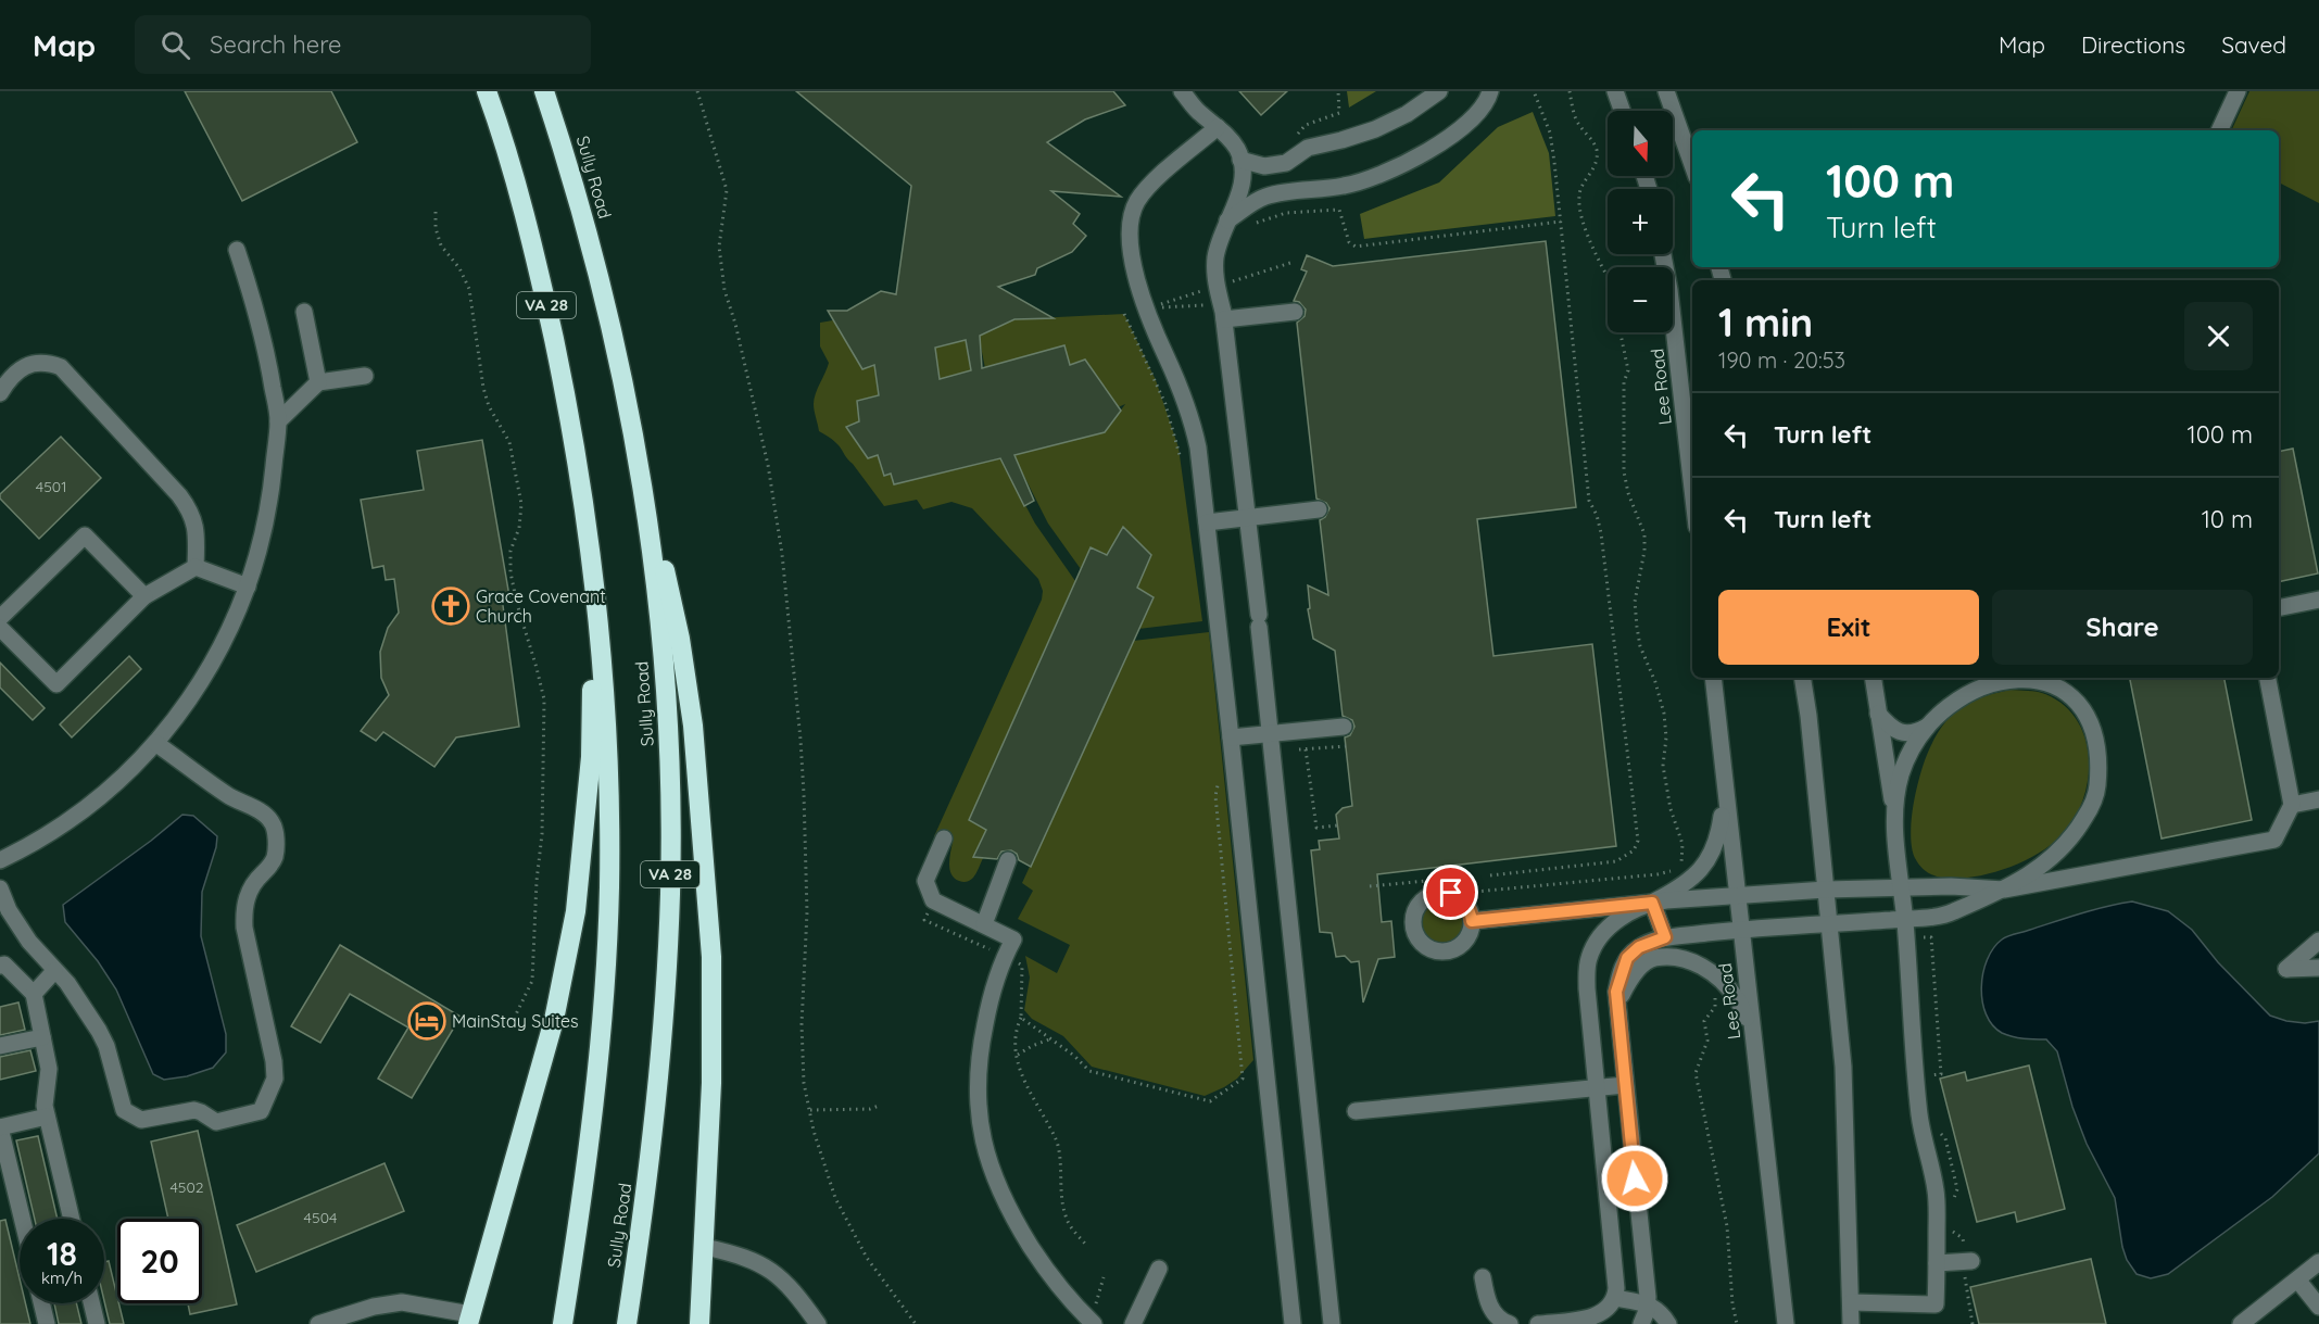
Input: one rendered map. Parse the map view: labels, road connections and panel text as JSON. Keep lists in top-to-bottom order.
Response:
{
  "streets": {
    "highway": ["Sully Road", "VA 28"],
    "street": ["Lee Road"]
  },
  "places": {
    "church": ["Grace Covenant Church"],
    "hotel": ["MainStay Suites"]
  },
  "house_numbers": ["4501", "4502", "4504"],
  "north": "bottom",
  "page": {
    "header": "Map",
    "search": "Search here",
    "nav": ["Map", "Directions", "Saved"],
    "map_buttons": ["+", "−"],
    "turn": ["100 m", "Turn left"],
    "heading": ["1 min", "190 m · 20:53"],
    "list": [
      {
        "name": "Turn left",
        "value": "100 m"
      },
      {
        "name": "Turn left",
        "value": "10 m"
      }
    ],
    "buttons": ["Exit", "Share"],
    "speed": "18 km/h",
    "limit": "20"
  }
}
